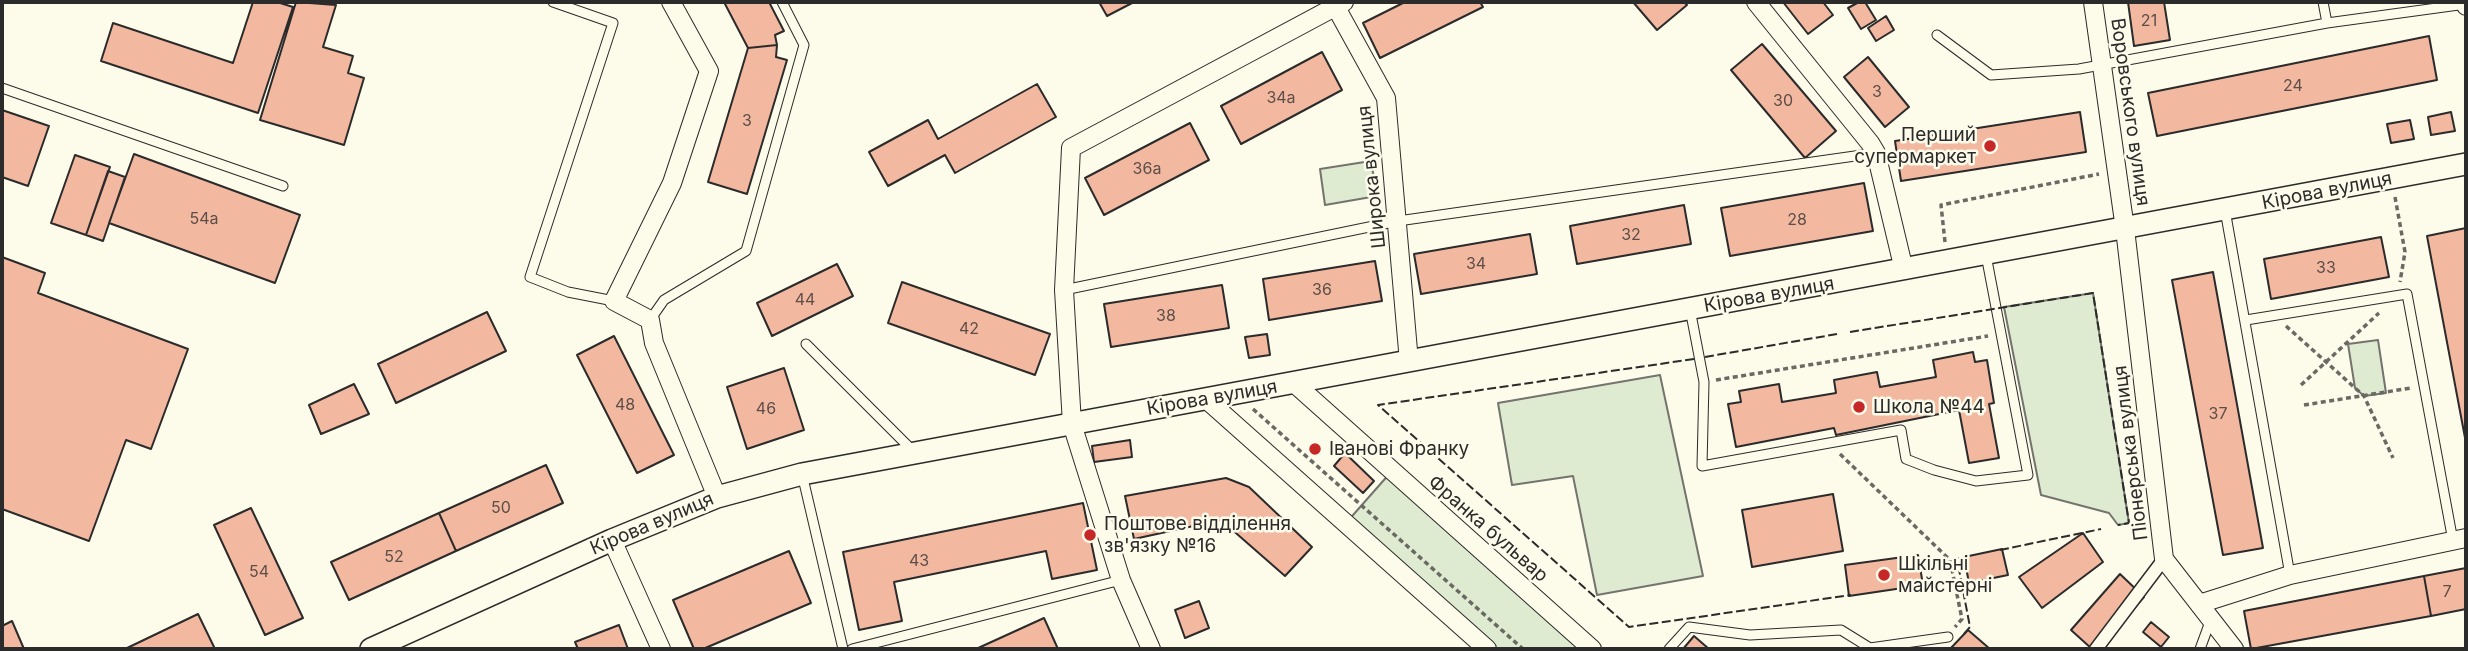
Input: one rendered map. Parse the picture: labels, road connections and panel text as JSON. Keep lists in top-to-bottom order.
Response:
{
  "streets": {
    "street": [
      "Воровського вулиця",
      "Широка вулиця",
      "Кірова вулиця",
      "Піонерська вулиця",
      "Франка бульвар"
    ]
  },
  "crossings": [
    ["Воровського вулиця", "Кірова вулиця"],
    ["Воровського вулиця", "Піонерська вулиця"],
    ["Широка вулиця", "Кірова вулиця"],
    ["Кірова вулиця", "Піонерська вулиця"],
    ["Кірова вулиця", "Франка бульвар"]
  ],
  "places": [
    "Перший супермаркет",
    "Школа №44",
    "Іванові Франку",
    "Поштове відділення зв'язку №16",
    "Шкільні майстерні"
  ],
  "house_numbers": [
    "21",
    "24",
    "3",
    "34а",
    "30",
    "3",
    "36а",
    "54а",
    "28",
    "32",
    "34",
    "33",
    "36",
    "44",
    "38",
    "42",
    "48",
    "46",
    "37",
    "50",
    "52",
    "43",
    "54",
    "7"
  ]
}
